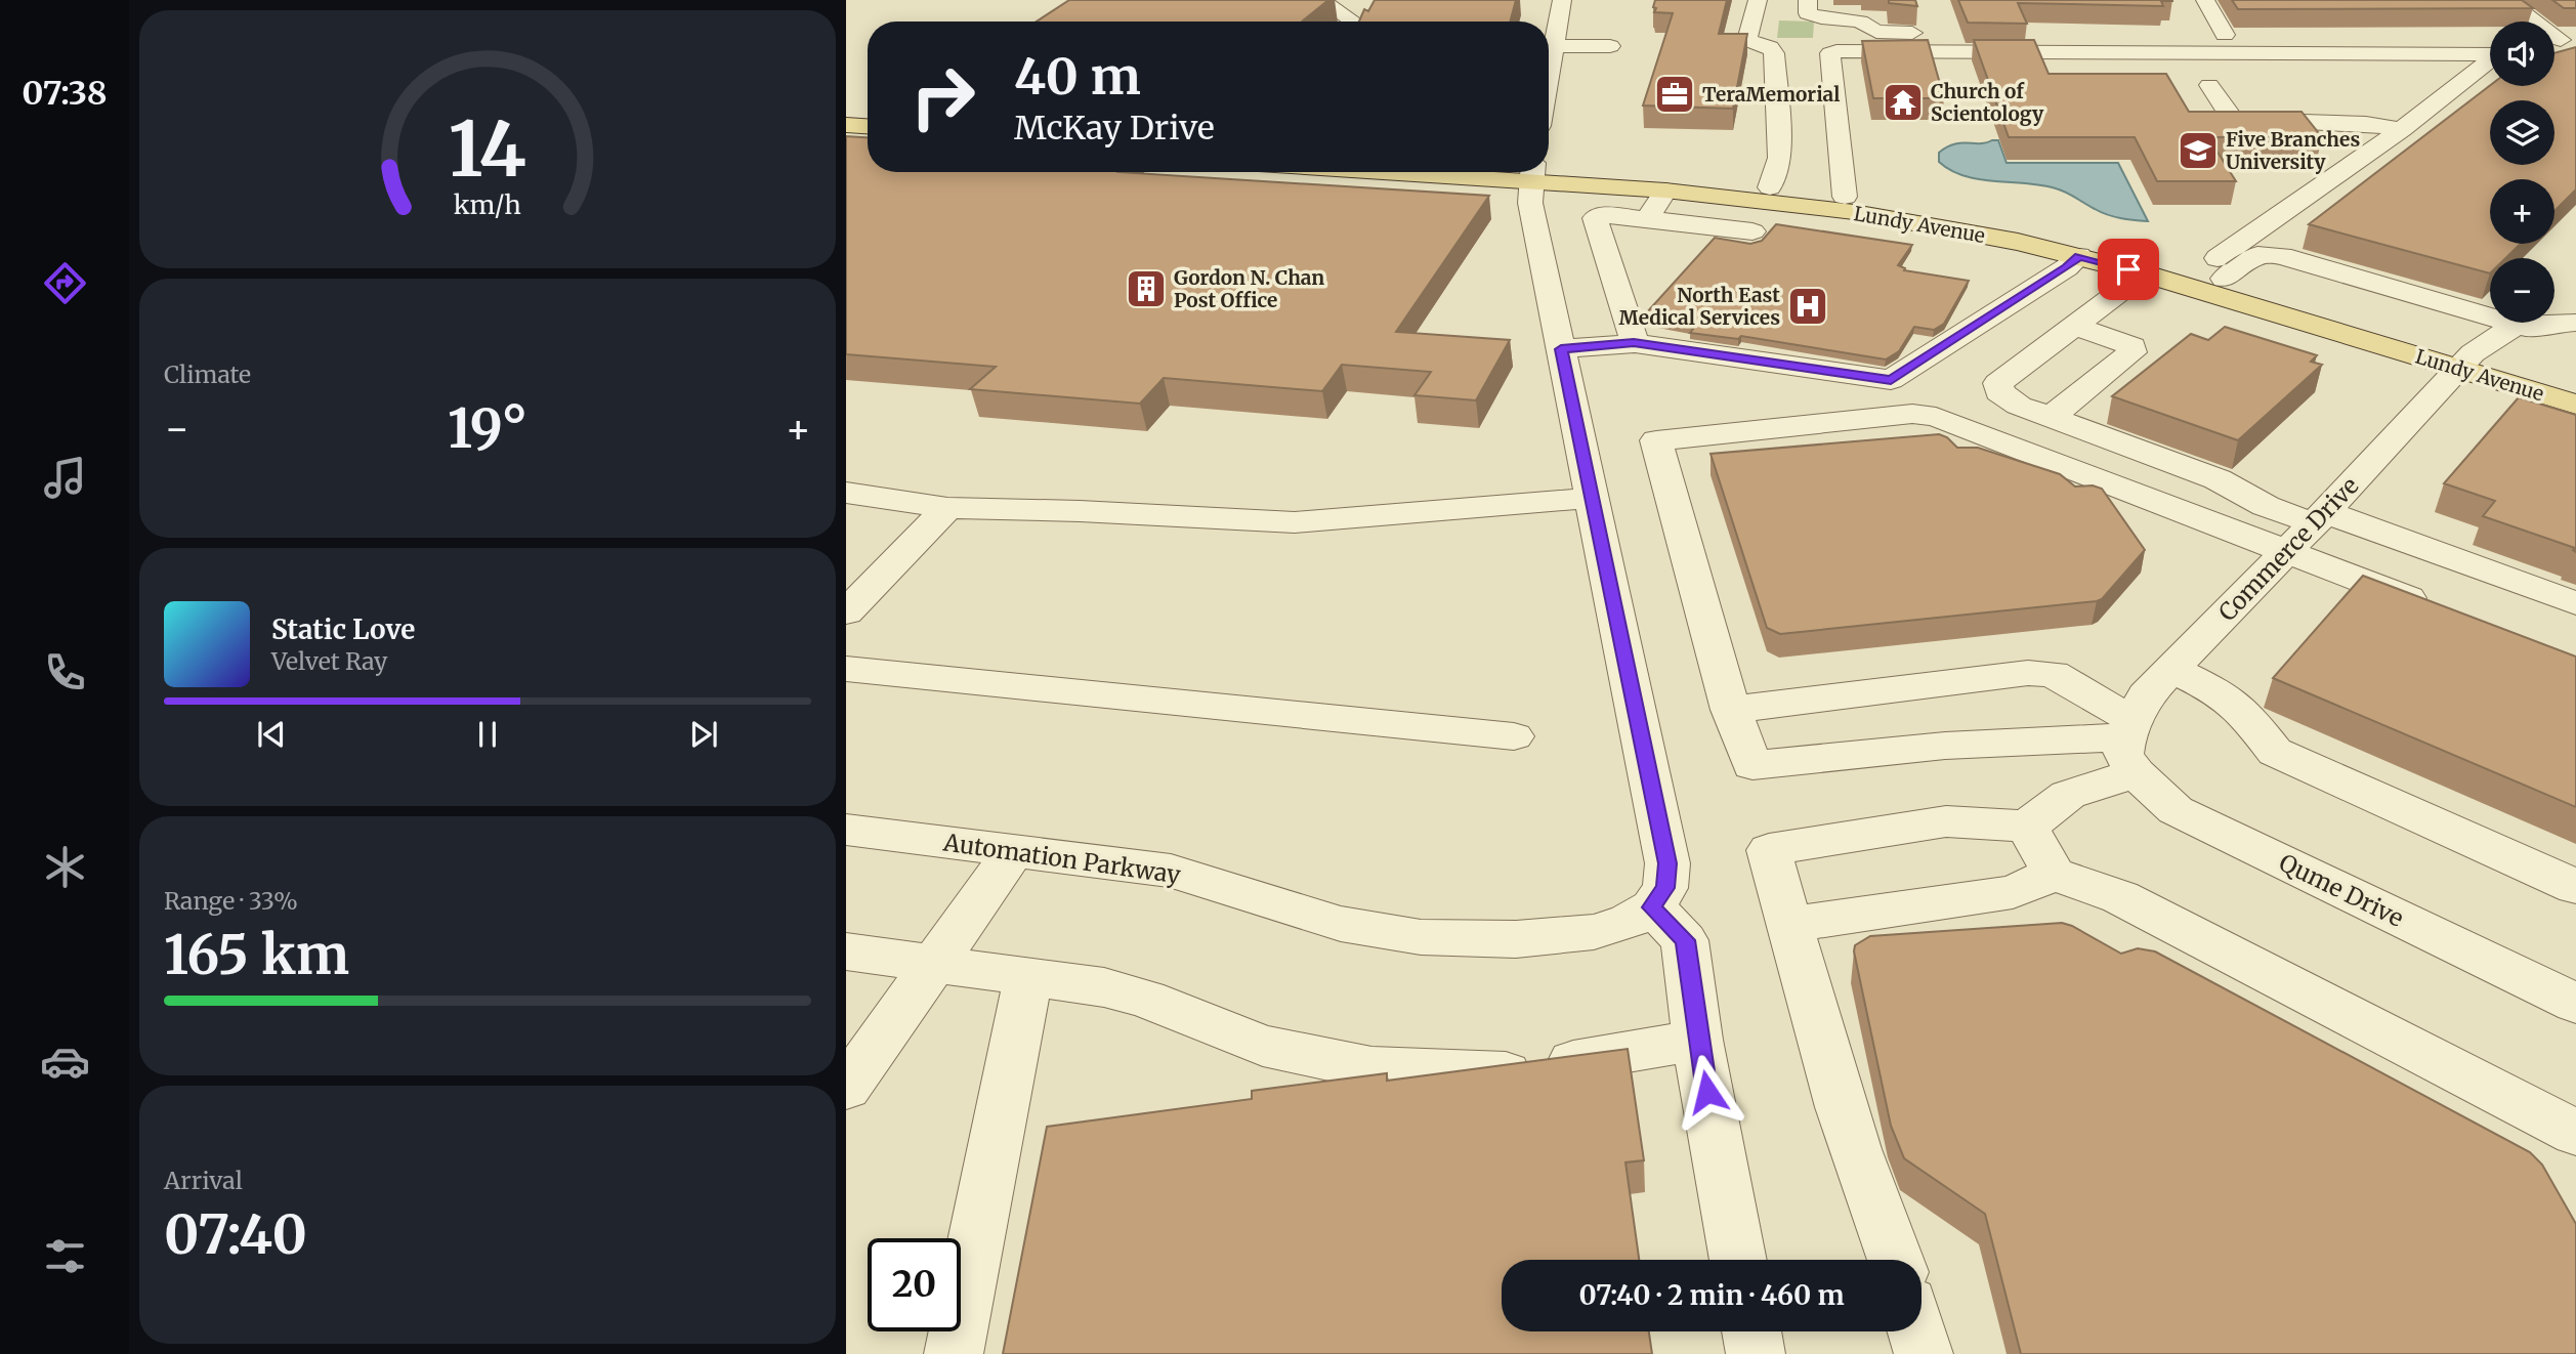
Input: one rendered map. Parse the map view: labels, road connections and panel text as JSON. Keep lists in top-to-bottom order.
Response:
{
  "streets": {
    "main road": ["Lundy Avenue"],
    "street": ["Commerce Drive", "Automation Parkway", "Qume Drive"]
  },
  "crossings": [
    ["Lundy Avenue", "Commerce Drive"],
    ["Commerce Drive", "Qume Drive"]
  ],
  "places": {
    "office": ["TeraMemorial"],
    "temple": ["Church of Scientology"],
    "school or university": ["Five Branches University"],
    "building": ["Gordon N. Chan Post Office"],
    "hospital": ["North East Medical Services"]
  },
  "page": {
    "tabs": "07:38",
    "map_buttons": ["+", "−"],
    "turn": ["40 m", "McKay Drive"],
    "tile": [
      "Climate",
      ["Range · 33%", "165 km"],
      ["Arrival", "07:40"]
    ],
    "heat": ["−", "19°", "+"],
    "song": ["Static Love", "Velvet Ray"],
    "limit": "20",
    "trip": "07:40 · 2 min · 460 m",
    "gauge": ["14", "km/h"]
  }
}
